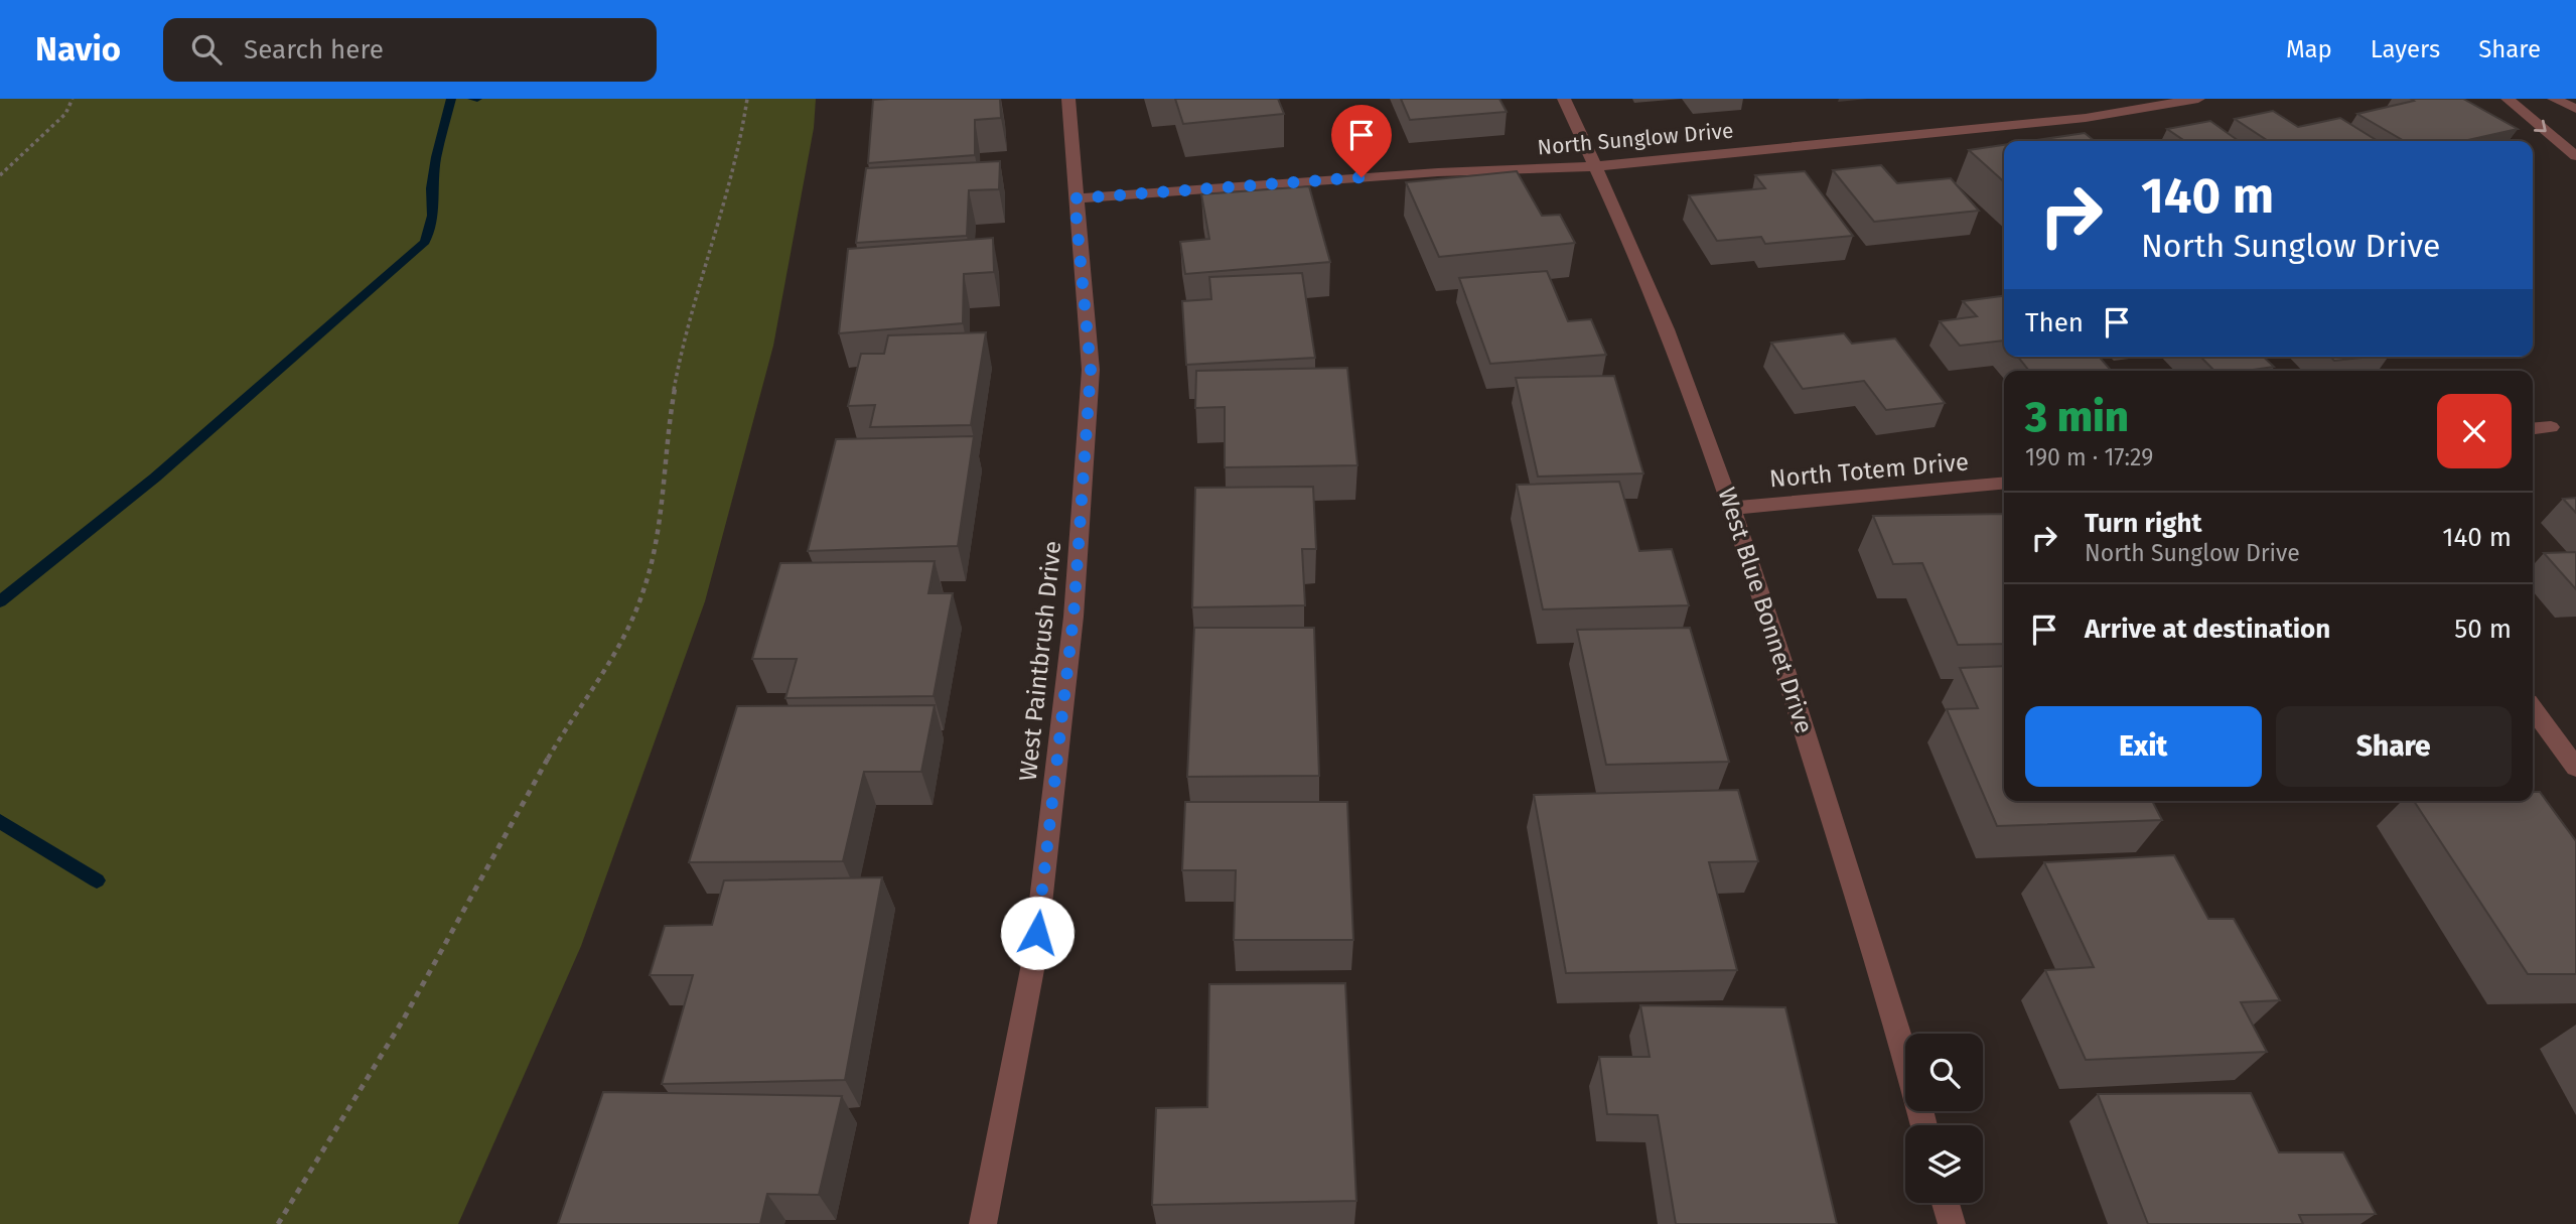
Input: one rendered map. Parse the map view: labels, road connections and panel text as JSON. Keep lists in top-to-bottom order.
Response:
{
  "streets": {
    "street": [
      "North Sunglow Drive",
      "North Totem Drive",
      "West Blue Bonnet Drive",
      "West Paintbrush Drive"
    ]
  },
  "crossings": [
    ["North Sunglow Drive", "West Blue Bonnet Drive"],
    ["North Sunglow Drive", "West Paintbrush Drive"],
    ["North Totem Drive", "West Blue Bonnet Drive"]
  ],
  "page": {
    "header": "Navio",
    "search": "Search here",
    "nav": ["Map", "Layers", "Share"],
    "turn": ["140 m", "North Sunglow Drive"],
    "then": "Then",
    "heading": ["3 min", "190 m · 17:29"],
    "list": [
      {
        "name": "Turn right",
        "note": "North Sunglow Drive",
        "value": "140 m"
      },
      {
        "name": "Arrive at destination",
        "value": "50 m"
      }
    ],
    "buttons": ["Exit", "Share"]
  }
}
